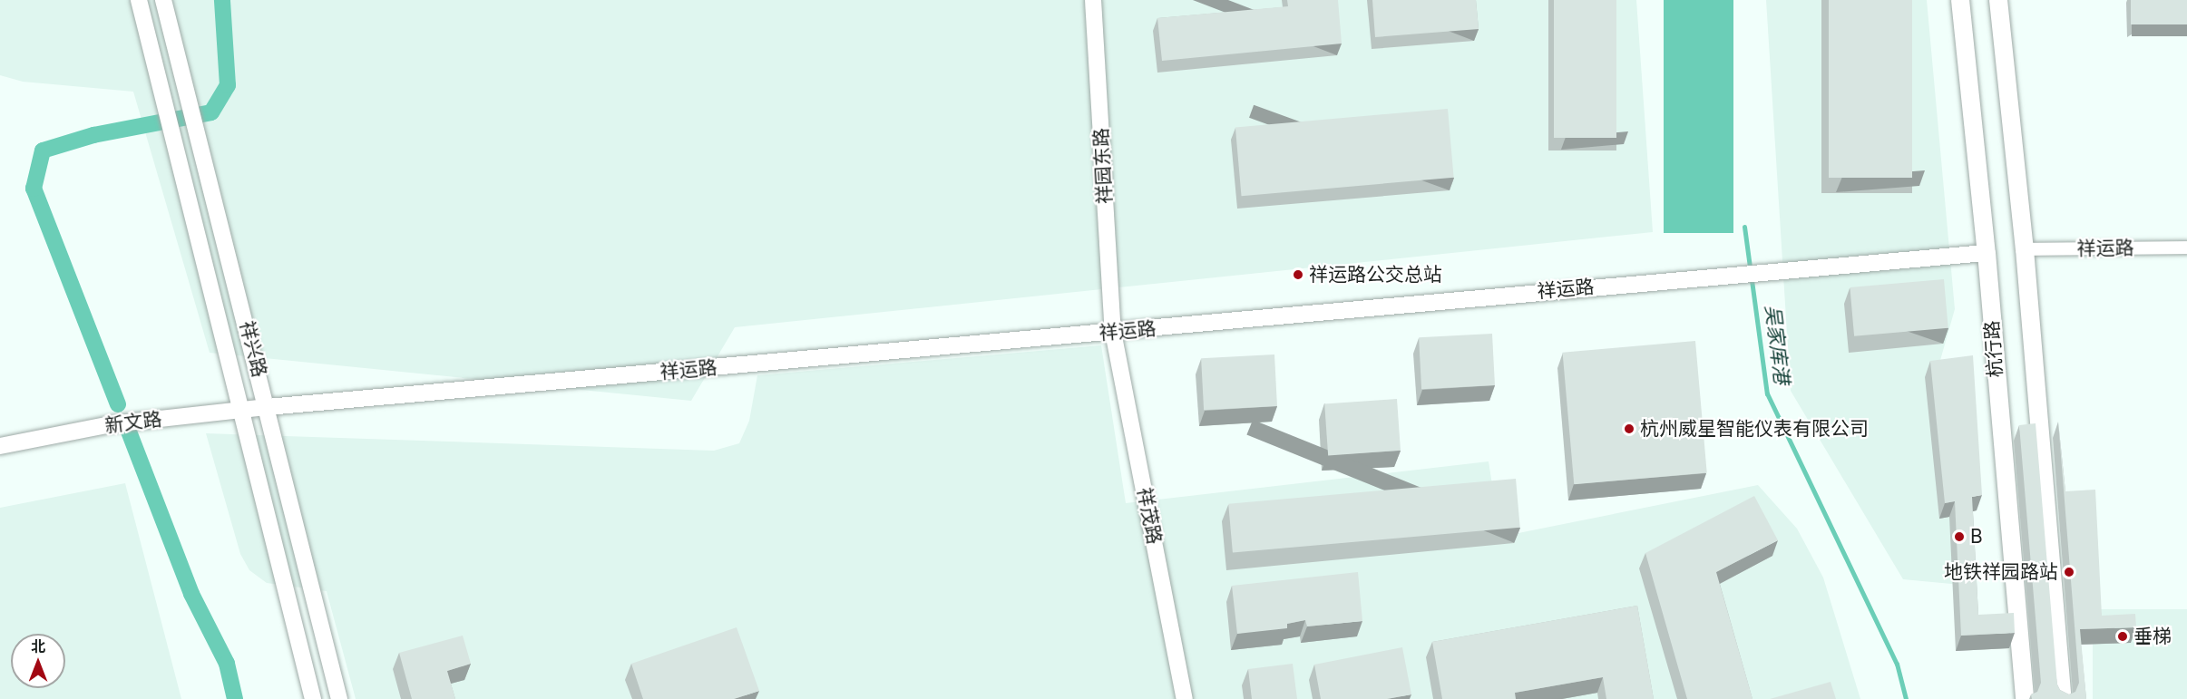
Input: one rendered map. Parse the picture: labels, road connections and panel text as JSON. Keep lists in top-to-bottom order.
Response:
{
  "streets": {
    "main road": ["杭行路"],
    "street": [
      "祥园东路",
      "祥运路",
      "祥兴路",
      "新文路",
      "祥茂路"
    ]
  },
  "crossings": [
    ["祥园东路", "祥运路"],
    ["祥园东路", "祥茂路"],
    ["祥运路", "祥兴路"],
    ["祥运路", "杭行路"],
    ["祥运路", "新文路"],
    ["祥运路", "祥茂路"],
    ["祥兴路", "新文路"]
  ],
  "water": ["吴家库港"],
  "places": [
    "祥运路公交总站",
    "杭州威星智能仪表有限公司",
    "B",
    "地铁祥园路站",
    "垂梯"
  ],
  "north": "top"
}
